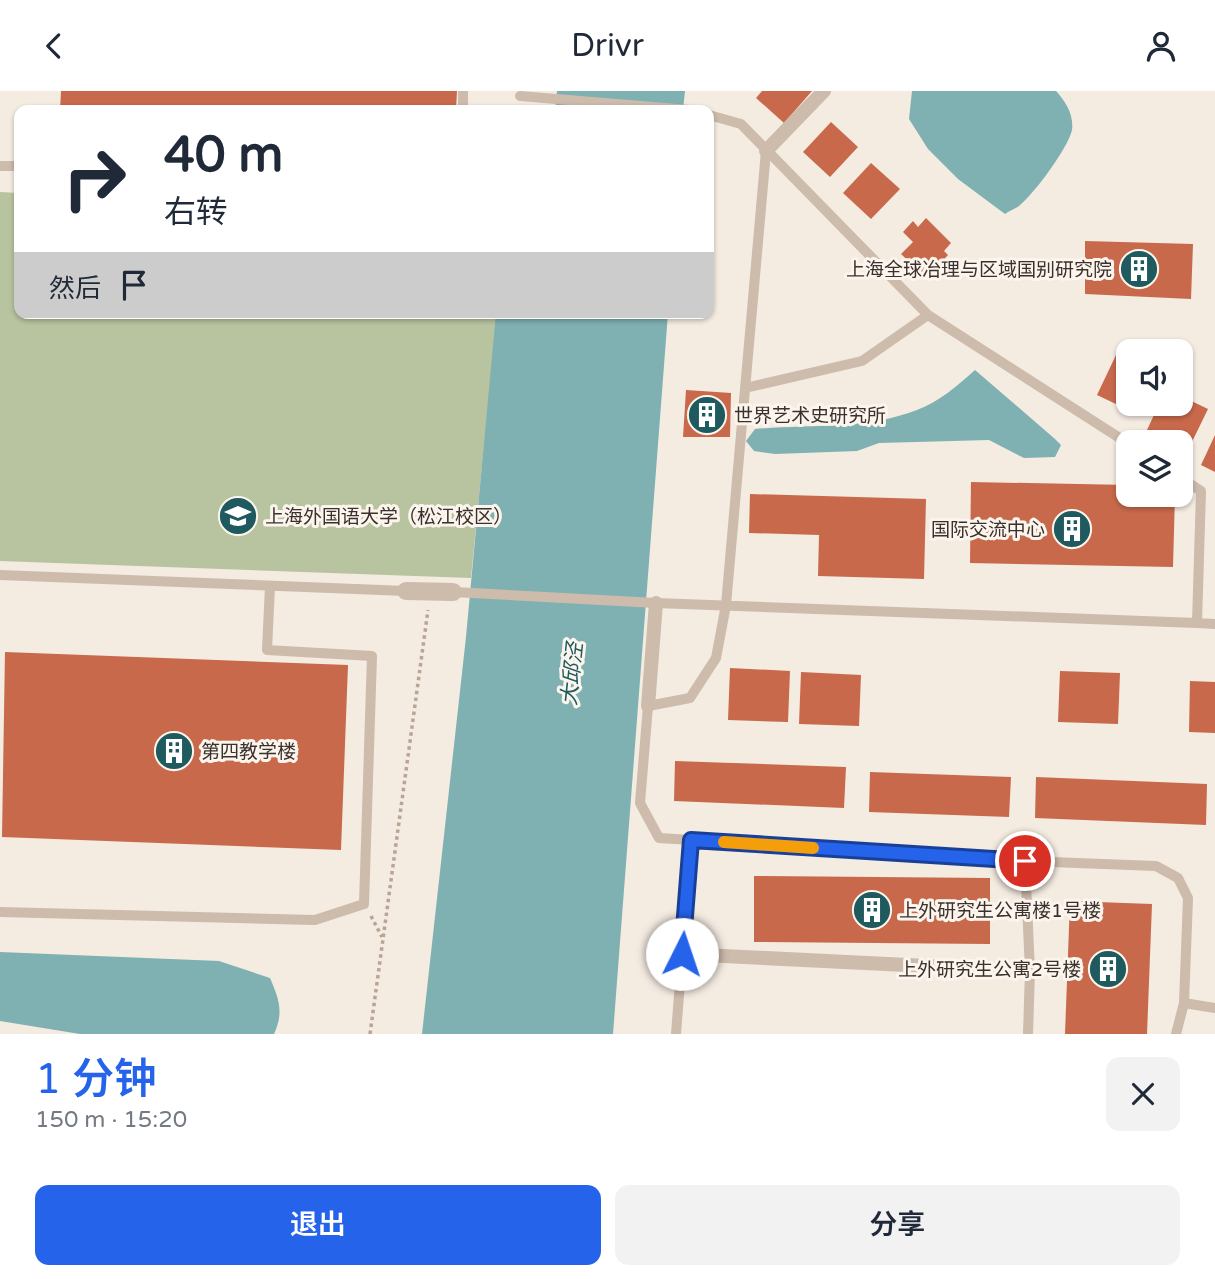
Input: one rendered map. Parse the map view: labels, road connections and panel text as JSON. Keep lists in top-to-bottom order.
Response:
{
  "water": ["大邱泾"],
  "places": {
    "building": [
      "上海全球冶理与区域国别研究院",
      "世界艺术史研究所",
      "国际交流中心",
      "第四教学楼",
      "上外研究生公寓楼1号楼",
      "上外研究生公寓2号楼"
    ],
    "school or university": ["上海外国语大学（松江校区）"]
  },
  "page": {
    "header": "Drivr",
    "turn": ["40 m", "右转"],
    "then": "然后",
    "heading": ["1 分钟", "150 m · 15:20"],
    "buttons": ["退出", "分享"]
  }
}
